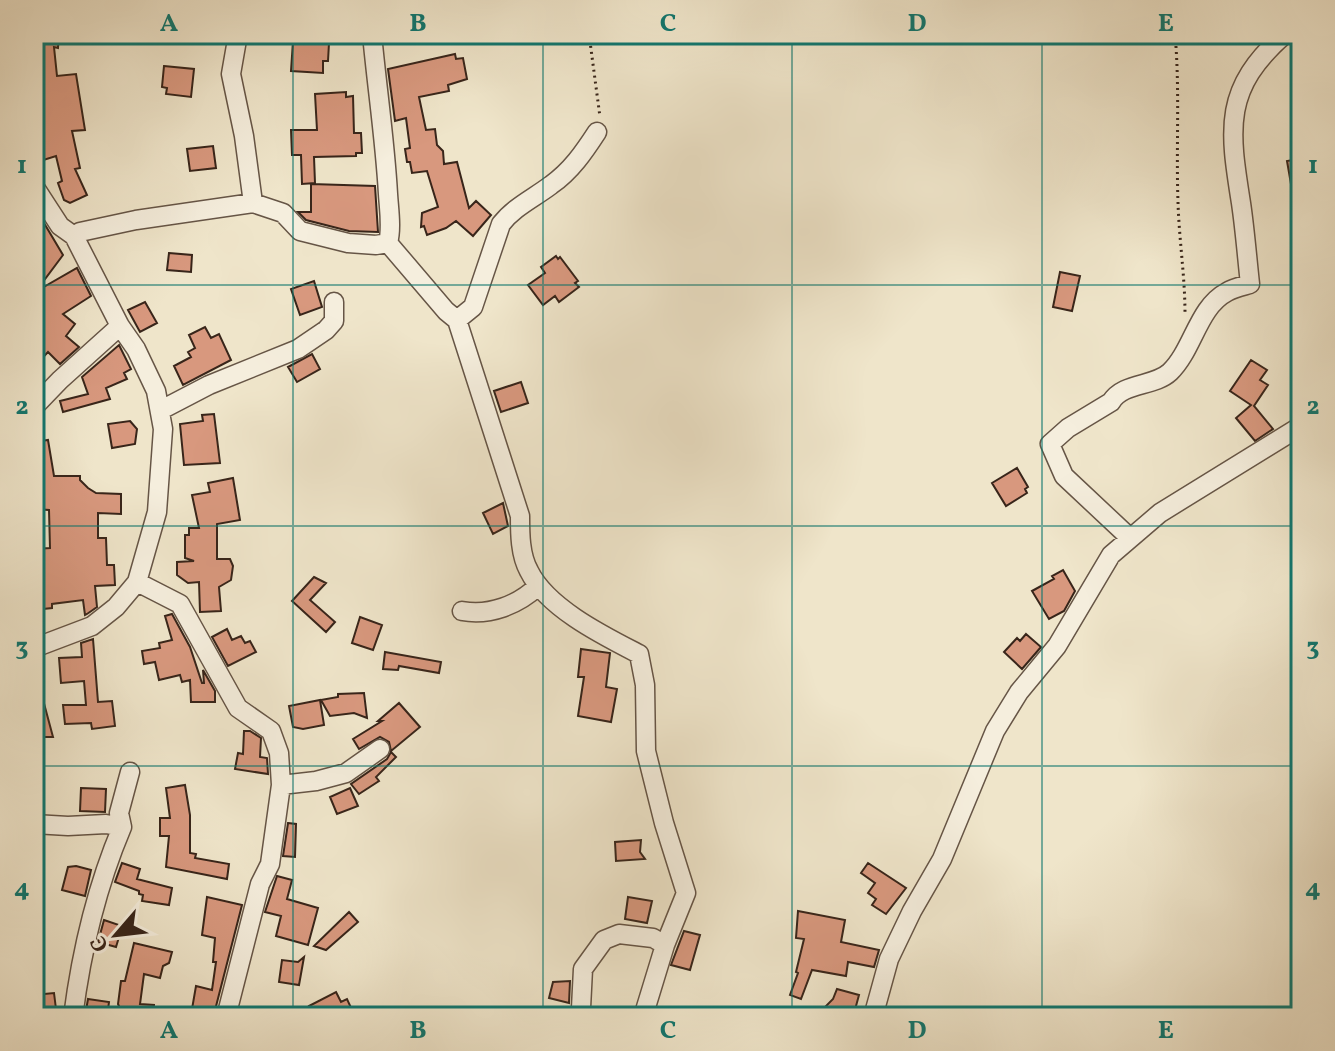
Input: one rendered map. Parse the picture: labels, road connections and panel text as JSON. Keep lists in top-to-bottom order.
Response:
{
  "north": "bottom left",
  "grid": {
    "columns": [
      "A",
      "B",
      "C",
      "D",
      "E"
    ],
    "rows": [
      "1",
      "2",
      "3",
      "4"
    ]
  }
}
